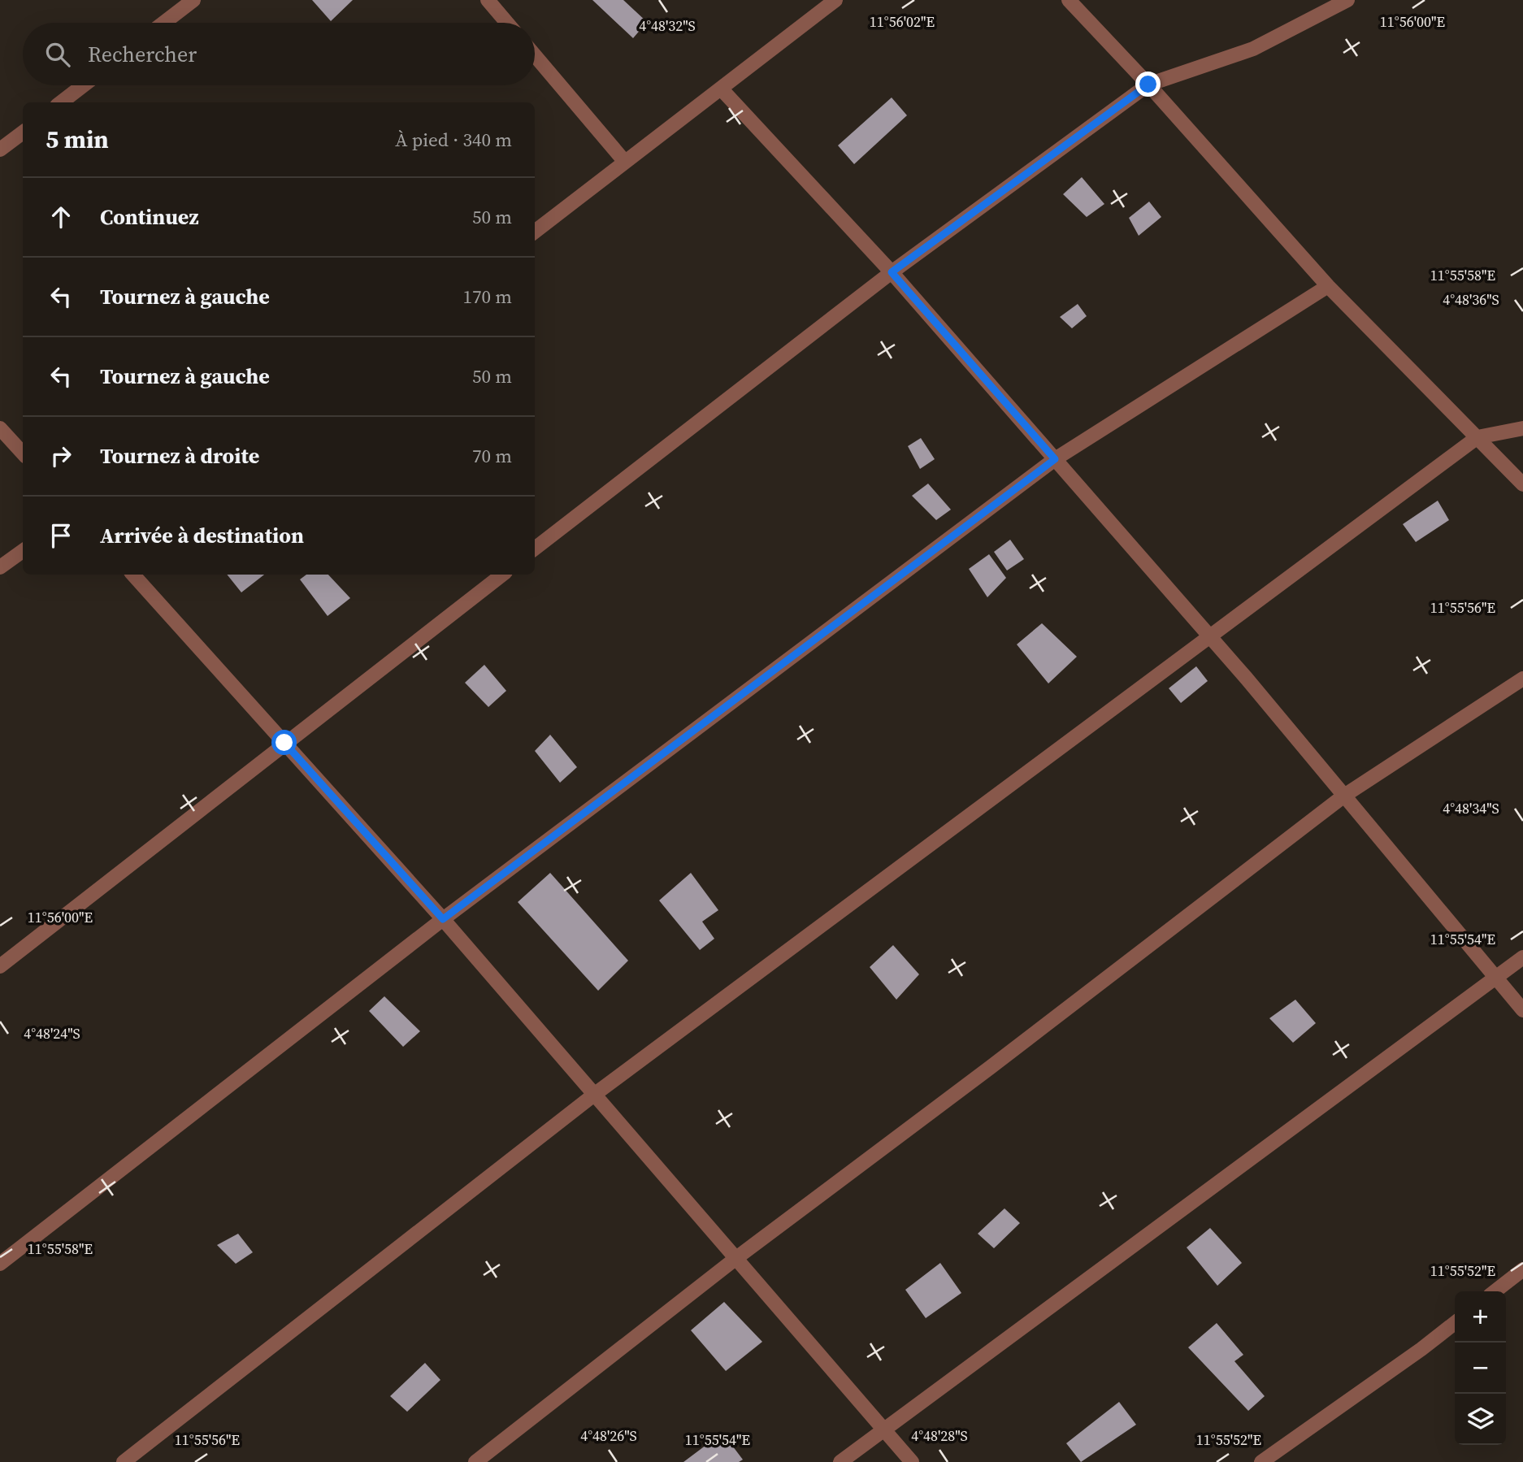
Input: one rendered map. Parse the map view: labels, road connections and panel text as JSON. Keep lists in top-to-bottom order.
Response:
{
  "page": {
    "search": "Rechercher",
    "heading": ["5 min", "À pied · 340 m"],
    "list": [
      ["Continuez", "50 m"],
      ["Tournez à gauche", "170 m"],
      ["Tournez à gauche", "50 m"],
      ["Tournez à droite", "70 m"],
      "Arrivée à destination"
    ],
    "map_buttons": ["+", "−"]
  },
  "coordinates": [
    "11°56'02\"E",
    "11°56'00\"E",
    "4°48'32\"S",
    "11°55'58\"E",
    "4°48'36\"S",
    "11°55'56\"E",
    "4°48'34\"S",
    "11°55'54\"E",
    "4°48'24\"S",
    "11°55'52\"E",
    "4°48'26\"S",
    "4°48'28\"S"
  ]
}
